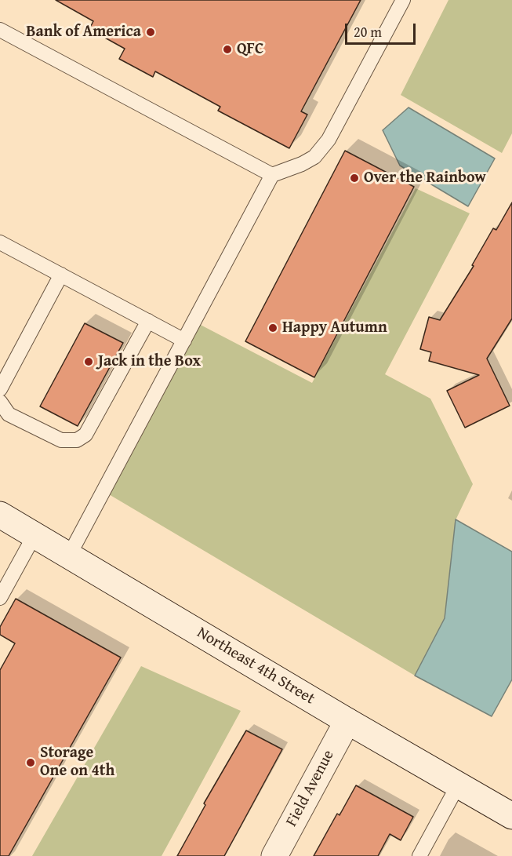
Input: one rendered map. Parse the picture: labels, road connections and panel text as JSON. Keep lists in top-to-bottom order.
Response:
{
  "streets": {
    "main road": ["Northeast 4th Street", "Field Avenue"]
  },
  "crossings": [
    ["Northeast 4th Street", "Field Avenue"]
  ],
  "places": [
    "Bank of America",
    "QFC",
    "Over the Rainbow",
    "Happy Autumn",
    "Jack in the Box",
    "Storage One on 4th"
  ],
  "scale_bar": "20 m"
}
